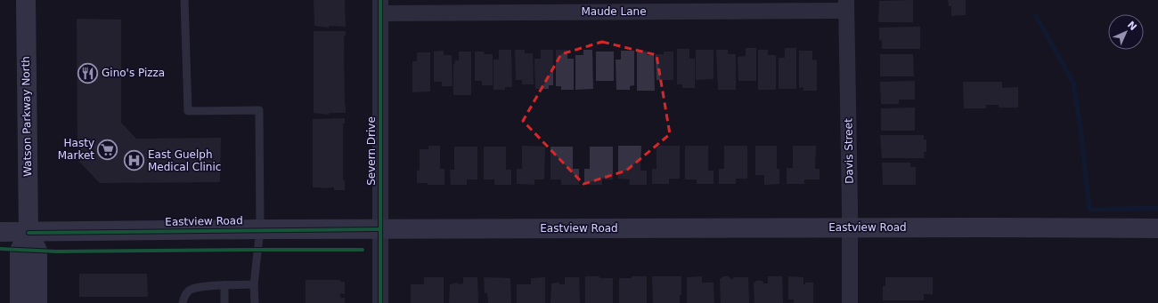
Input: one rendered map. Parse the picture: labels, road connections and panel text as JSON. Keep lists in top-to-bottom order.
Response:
{
  "streets": {
    "street": [
      "Maude Lane",
      "Watson Parkway North",
      "Severn Drive",
      "Davis Street",
      "Eastview Road"
    ]
  },
  "crossings": [
    ["Maude Lane", "Severn Drive"],
    ["Maude Lane", "Davis Street"],
    ["Watson Parkway North", "Eastview Road"],
    ["Severn Drive", "Eastview Road"],
    ["Davis Street", "Eastview Road"]
  ],
  "places": {
    "restaurant": ["Gino's Pizza"],
    "supermarket": ["Hasty Market"],
    "hospital": ["East Guelph Medical Clinic"]
  },
  "north": "top right"
}
